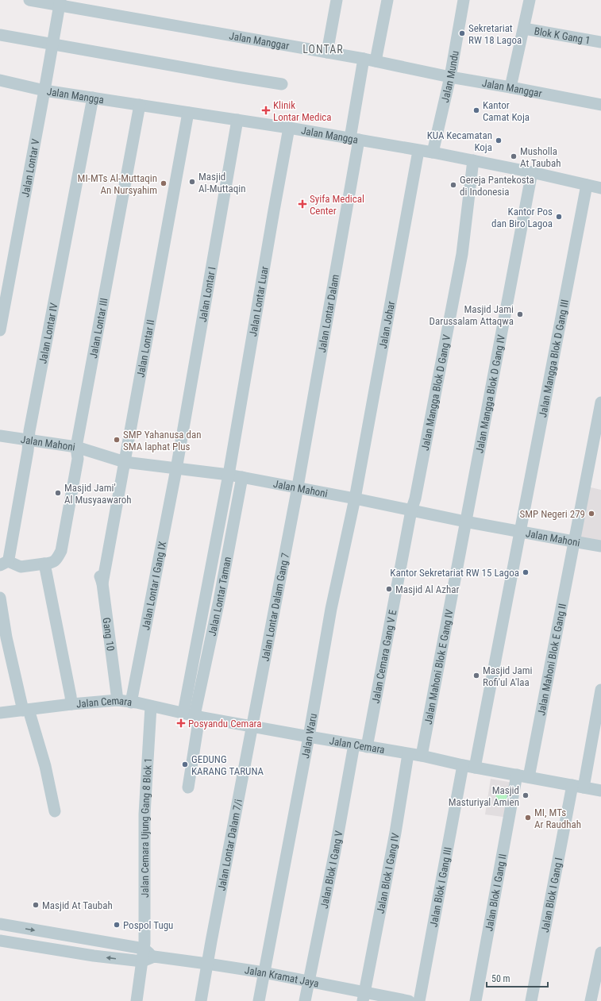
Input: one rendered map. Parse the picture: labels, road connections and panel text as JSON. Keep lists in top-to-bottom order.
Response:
{
  "streets": {
    "street": [
      "Blok K Gang 1",
      "Jalan Manggar",
      "Jalan Mundu",
      "Jalan Mangga",
      "Jalan Lontar V",
      "Jalan Lontar I",
      "Jalan Lontar Luar",
      "Jalan Lontar Dalam",
      "Jalan Johar",
      "Jalan Lontar III",
      "Jalan Lontar IV",
      "Jalan Lontar II",
      "Jalan Mangga Blok D Gang III",
      "Jalan Mangga Blok D Gang V",
      "Jalan Mangga Blok D Gang IV",
      "Jalan Mahoni",
      "Jalan Lontar I Gang IX",
      "Jalan Lontar Taman",
      "Jalan Lontar Dalam Gang 7",
      "Gang 10",
      "Jalan Cemara Gang V E",
      "Jalan Mahoni Blok E Gang II",
      "Jalan Mahoni Blok E Gang IV",
      "Jalan Cemara",
      "Jalan Waru",
      "Jalan Cemara Ujung Gang 8 Blok 1",
      "Jalan Lontar Dalam 7/i",
      "Jalan Blok I Gang V",
      "Jalan Blok I Gang IV",
      "Jalan Blok I Gang III",
      "Jalan Blok I Gang II",
      "Jalan Blok I Gang I",
      "Jalan Kramat Jaya"
    ]
  },
  "crossings": [
    ["Jalan Manggar", "Jalan Mundu"],
    ["Jalan Manggar", "Jalan Lontar V"],
    ["Jalan Manggar", "Jalan Lontar Dalam"],
    ["Jalan Mundu", "Jalan Mangga"],
    ["Jalan Mangga", "Jalan Lontar V"],
    ["Jalan Mangga", "Jalan Lontar I"],
    ["Jalan Mangga", "Jalan Lontar Luar"],
    ["Jalan Mangga", "Jalan Lontar Dalam"],
    ["Jalan Mangga", "Jalan Johar"],
    ["Jalan Mangga", "Jalan Lontar III"],
    ["Jalan Mangga", "Jalan Lontar IV"],
    ["Jalan Mangga", "Jalan Lontar II"],
    ["Jalan Mangga", "Jalan Mangga Blok D Gang III"],
    ["Jalan Mangga", "Jalan Mangga Blok D Gang V"],
    ["Jalan Mangga", "Jalan Mangga Blok D Gang IV"],
    ["Jalan Lontar I", "Jalan Mahoni"],
    ["Jalan Lontar I", "Jalan Lontar I Gang IX"],
    ["Jalan Lontar Luar", "Jalan Mahoni"],
    ["Jalan Lontar Luar", "Jalan Lontar Taman"],
    ["Jalan Lontar Dalam", "Jalan Mahoni"],
    ["Jalan Lontar Dalam", "Jalan Lontar Dalam Gang 7"],
    ["Jalan Johar", "Jalan Mahoni"],
    ["Jalan Johar", "Jalan Waru"],
    ["Jalan Lontar III", "Jalan Mahoni"],
    ["Jalan Lontar IV", "Jalan Mahoni"],
    ["Jalan Lontar II", "Jalan Mahoni"],
    ["Jalan Lontar II", "Gang 10"],
    ["Jalan Mangga Blok D Gang III", "Jalan Mahoni"],
    ["Jalan Mangga Blok D Gang III", "Jalan Cemara"],
    ["Jalan Mangga Blok D Gang V", "Jalan Mahoni"],
    ["Jalan Mangga Blok D Gang V", "Jalan Cemara Gang V E"],
    ["Jalan Mangga Blok D Gang IV", "Jalan Mahoni"],
    ["Jalan Mangga Blok D Gang IV", "Jalan Mahoni Blok E Gang IV"],
    ["Jalan Mahoni", "Jalan Lontar I Gang IX"],
    ["Jalan Mahoni", "Jalan Lontar Taman"],
    ["Jalan Mahoni", "Jalan Lontar Dalam Gang 7"],
    ["Jalan Mahoni", "Jalan Cemara Gang V E"],
    ["Jalan Mahoni", "Jalan Mahoni Blok E Gang II"],
    ["Jalan Mahoni", "Jalan Mahoni Blok E Gang IV"],
    ["Jalan Mahoni", "Jalan Waru"],
    ["Jalan Lontar I Gang IX", "Jalan Cemara"],
    ["Jalan Lontar Taman", "Jalan Cemara"],
    ["Jalan Lontar Dalam Gang 7", "Jalan Cemara"],
    ["Jalan Lontar Dalam Gang 7", "Jalan Lontar Dalam 7/i"],
    ["Gang 10", "Jalan Cemara"],
    ["Jalan Cemara Gang V E", "Jalan Cemara"],
    ["Jalan Mahoni Blok E Gang II", "Jalan Cemara"],
    ["Jalan Mahoni Blok E Gang IV", "Jalan Cemara"],
    ["Jalan Cemara", "Jalan Waru"],
    ["Jalan Cemara", "Jalan Cemara Ujung Gang 8 Blok 1"],
    ["Jalan Cemara", "Jalan Lontar Dalam 7/i"],
    ["Jalan Cemara", "Jalan Blok I Gang V"],
    ["Jalan Cemara", "Jalan Blok I Gang IV"],
    ["Jalan Cemara", "Jalan Blok I Gang III"],
    ["Jalan Cemara", "Jalan Blok I Gang II"],
    ["Jalan Cemara", "Jalan Blok I Gang I"],
    ["Jalan Waru", "Jalan Kramat Jaya"],
    ["Jalan Cemara Ujung Gang 8 Blok 1", "Jalan Kramat Jaya"],
    ["Jalan Lontar Dalam 7/i", "Jalan Kramat Jaya"],
    ["Jalan Blok I Gang V", "Jalan Kramat Jaya"],
    ["Jalan Blok I Gang IV", "Jalan Kramat Jaya"]
  ],
  "districts": ["LONTAR"],
  "places": {
    "other": [
      "Sekretariat RW 18 Lagoa",
      "Kantor Camat Koja",
      "KUA Kecamatan Koja",
      "Musholla At Taubah",
      "Masjid Al-Muttaqin",
      "MI-MTs Al-Muttaqin An Nursyahim",
      "Gereja Pantekosta di Indonesia",
      "Kantor Pos dan Biro Lagoa",
      "Masjid Jami Darussalam Attaqwa",
      "SMP Yahanusa dan SMA laphat Plus",
      "Masjid Jami' Al Musyaawaroh",
      "SMP Negeri 279",
      "Kantor Sekretariat RW 15 Lagoa",
      "Masjid Al Azhar",
      "Masjid Jami Rofi'ul A'laa",
      "GEDUNG KARANG TARUNA",
      "Masjid Masturiyal Amien",
      "MI, MTs Ar Raudhah",
      "Masjid At Taubah",
      "Pospol Tugu"
    ],
    "health": ["Klinik Lontar Medica", "Syifa Medical Center", "Posyandu Cemara"]
  },
  "scale_bar": "50 m"
}
